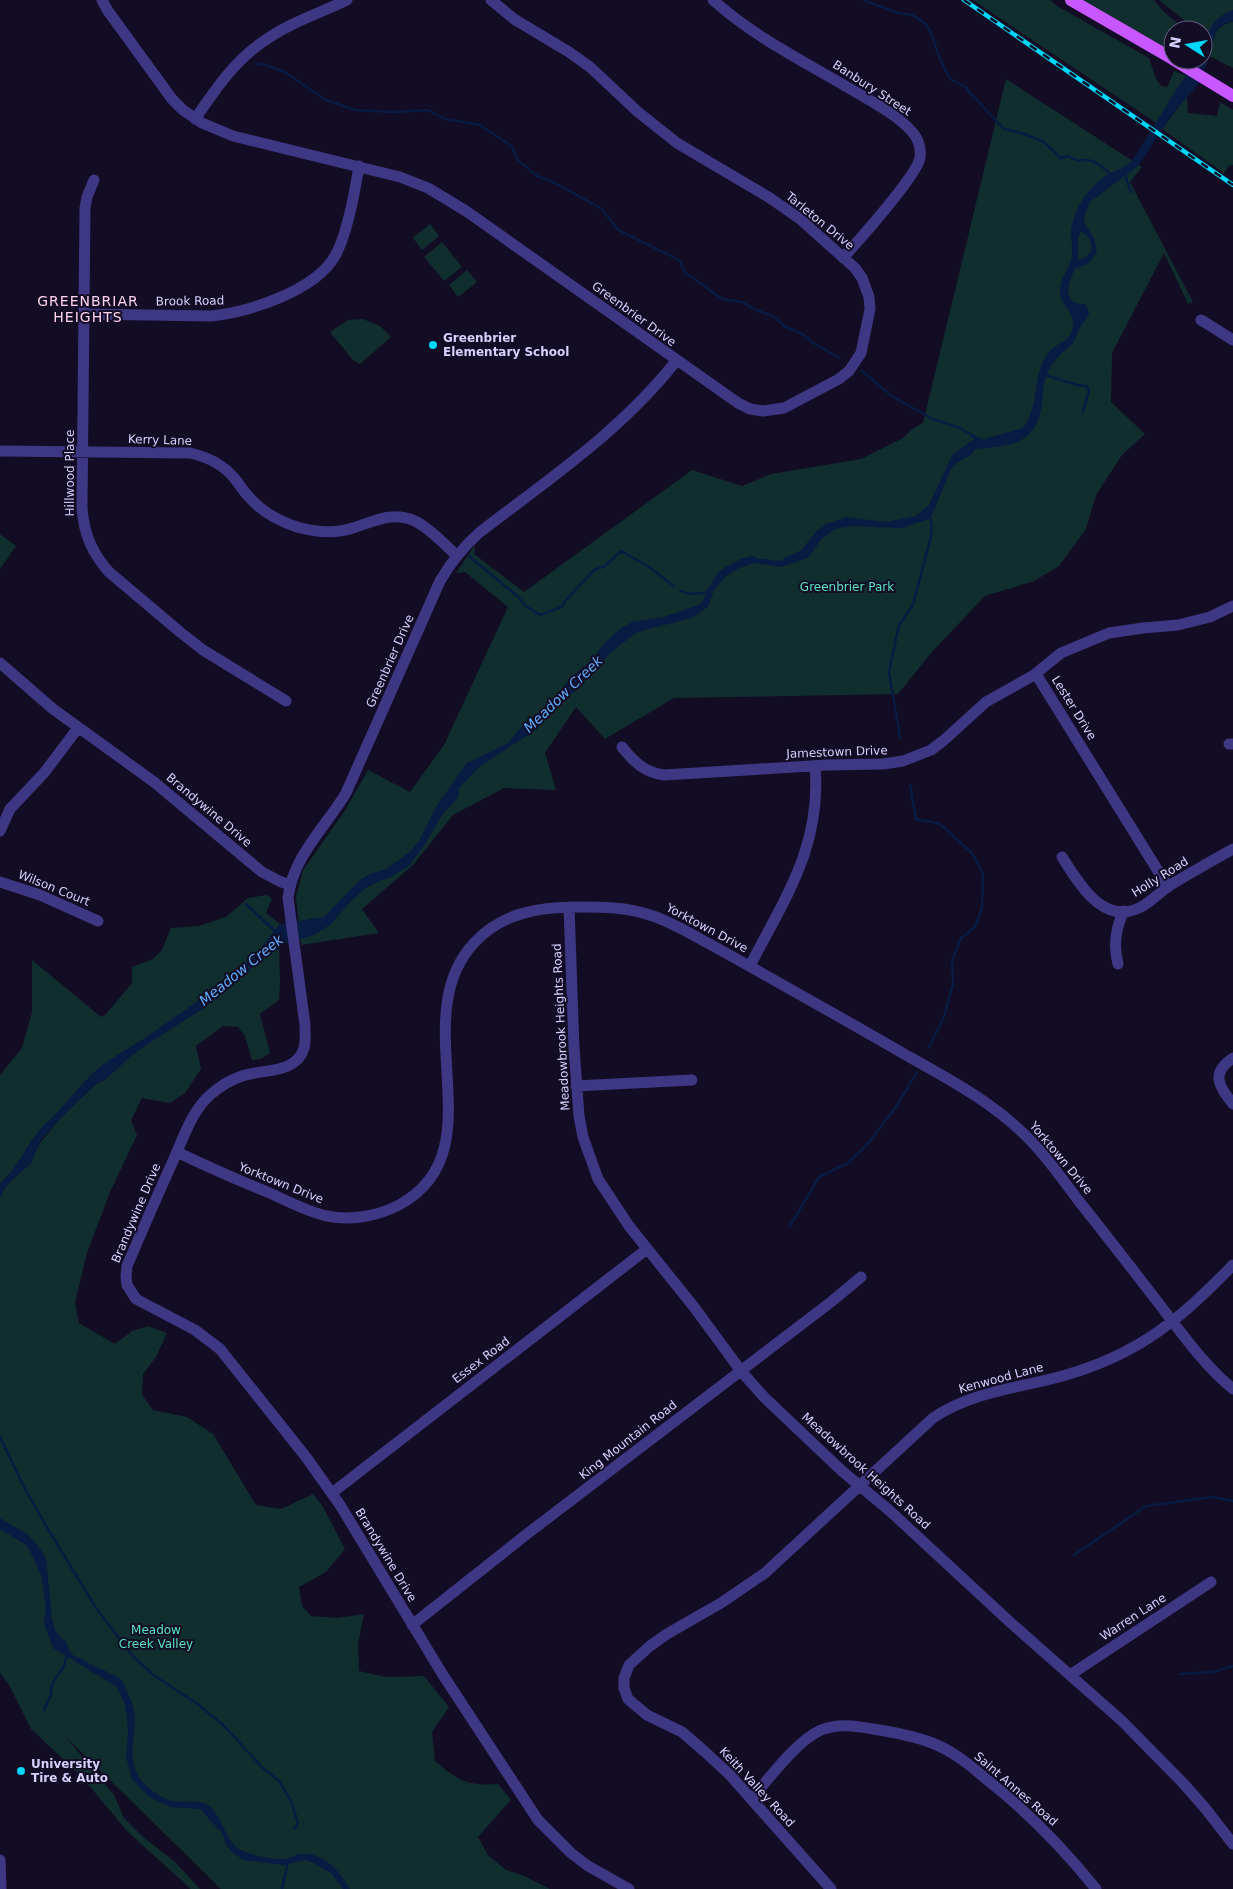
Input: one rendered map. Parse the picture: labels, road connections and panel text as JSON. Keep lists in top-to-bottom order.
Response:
{
  "streets": {
    "street": [
      "Banbury Street",
      "Tarleton Drive",
      "Brook Road",
      "Greenbrier Drive",
      "Kerry Lane",
      "Hillwood Place",
      "Lester Drive",
      "Jamestown Drive",
      "Brandywine Drive",
      "Holly Road",
      "Wilson Court",
      "Yorktown Drive",
      "Meadowbrook Heights Road",
      "Essex Road",
      "Kenwood Lane",
      "King Mountain Road",
      "Warren Lane",
      "Keith Valley Road",
      "Saint Annes Road"
    ]
  },
  "crossings": [
    ["Banbury Street", "Tarleton Drive"],
    ["Tarleton Drive", "Greenbrier Drive"],
    ["Brook Road", "Greenbrier Drive"],
    ["Brook Road", "Hillwood Place"],
    ["Greenbrier Drive", "Kerry Lane"],
    ["Greenbrier Drive", "Brandywine Drive"],
    ["Kerry Lane", "Hillwood Place"],
    ["Lester Drive", "Jamestown Drive"],
    ["Lester Drive", "Holly Road"],
    ["Brandywine Drive", "Yorktown Drive"],
    ["Brandywine Drive", "Essex Road"],
    ["Brandywine Drive", "King Mountain Road"],
    ["Yorktown Drive", "Meadowbrook Heights Road"],
    ["Yorktown Drive", "Kenwood Lane"],
    ["Meadowbrook Heights Road", "Essex Road"],
    ["Meadowbrook Heights Road", "Kenwood Lane"],
    ["Meadowbrook Heights Road", "King Mountain Road"],
    ["Meadowbrook Heights Road", "Warren Lane"],
    ["Kenwood Lane", "Keith Valley Road"],
    ["Keith Valley Road", "Saint Annes Road"]
  ],
  "districts": ["GREENBRIAR HEIGHTS"],
  "water": ["Meadow Creek"],
  "parks": ["Greenbrier Park", "Meadow Creek Valley"],
  "places": ["Greenbrier Elementary School", "University Tire & Auto"],
  "north": "left"
}
